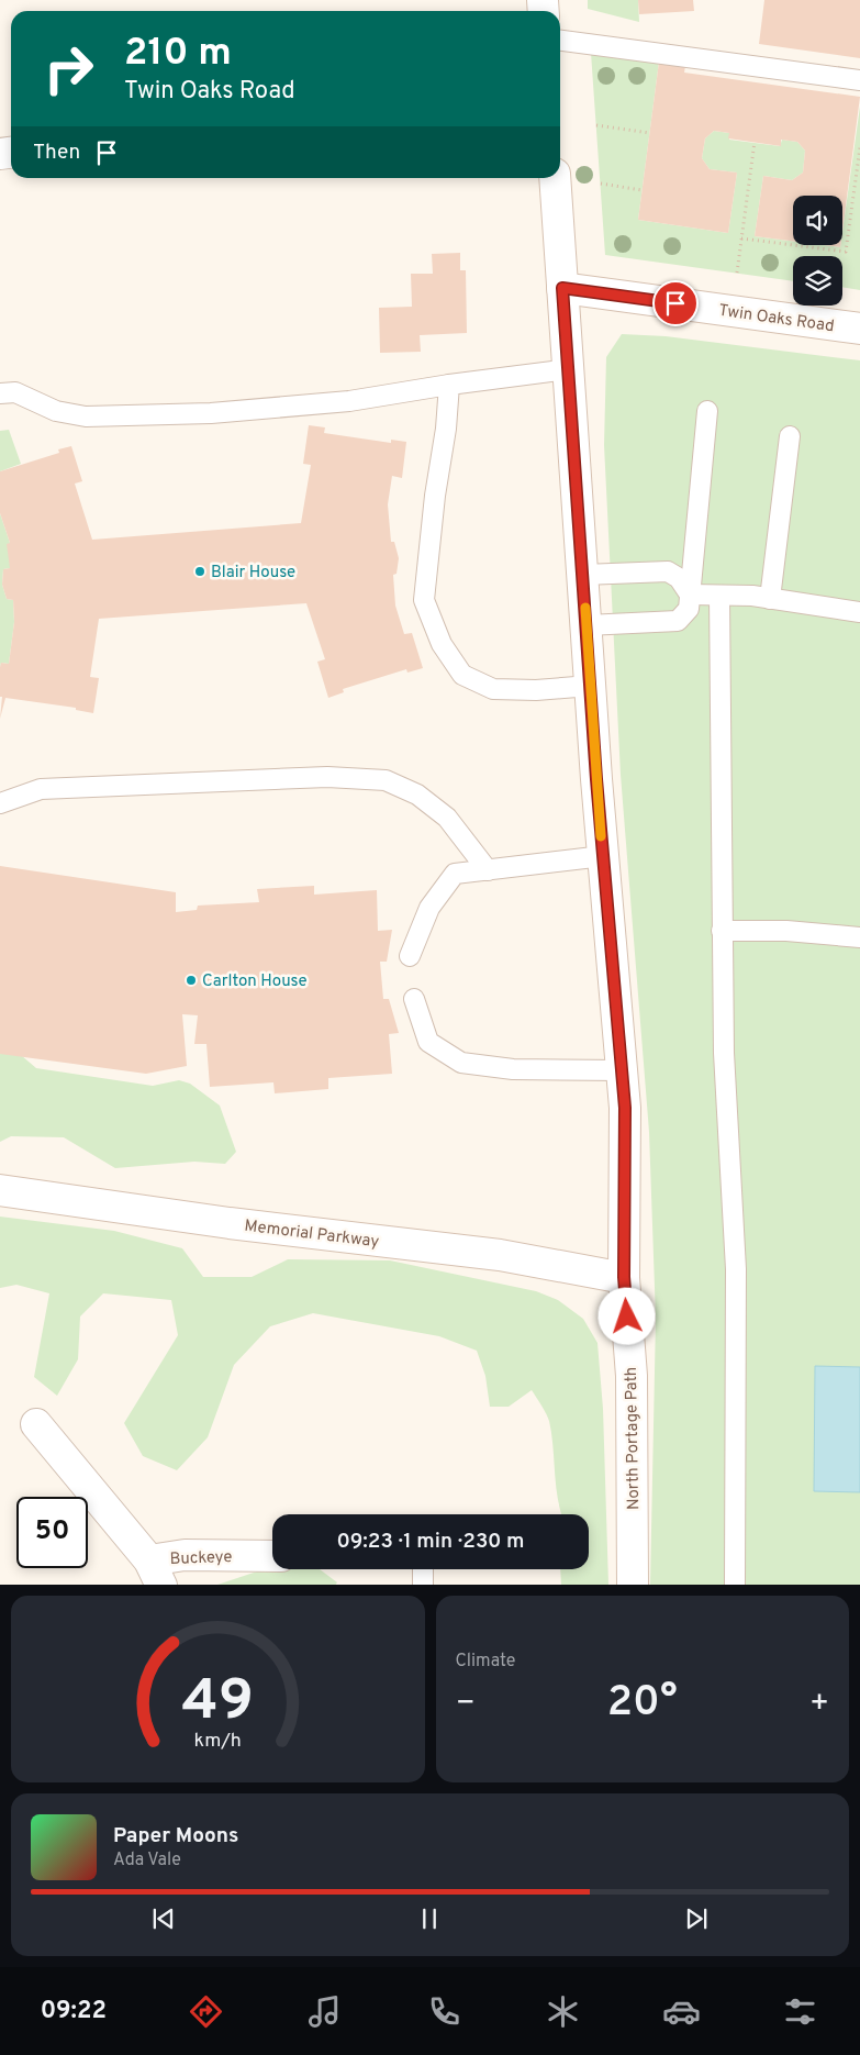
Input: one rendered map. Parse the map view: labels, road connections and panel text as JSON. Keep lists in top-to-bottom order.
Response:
{
  "streets": {
    "main road": [
      "Twin Oaks Road",
      "Memorial Parkway",
      "North Portage Path",
      "Buckeye"
    ]
  },
  "crossings": [
    ["Twin Oaks Road", "North Portage Path"],
    ["Memorial Parkway", "North Portage Path"]
  ],
  "places": ["Blair House", "Carlton House"],
  "page": {
    "turn": ["210 m", "Twin Oaks Road"],
    "then": "Then",
    "limit": "50",
    "trip": "09:23 · 1 min · 230 m",
    "tile": "Climate",
    "heat": ["−", "20°", "+"],
    "song": ["Paper Moons", "Ada Vale"],
    "tabs": "09:22",
    "gauge": ["49", "km/h"]
  }
}
